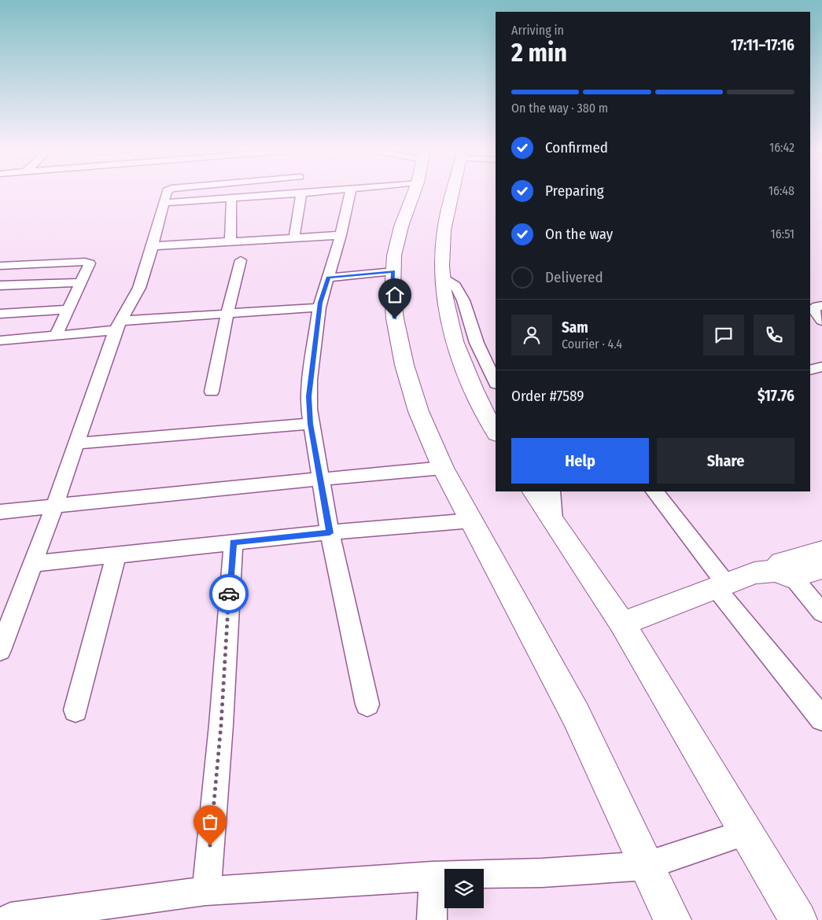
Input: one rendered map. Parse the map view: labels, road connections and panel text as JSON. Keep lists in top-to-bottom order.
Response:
{
  "page": {
    "heading": ["2 min", "Arriving in", "17:11–17:16"],
    "panel": [
      "Sam",
      "Courier · 4.4",
      "Order #7589",
      "$17.76"
    ],
    "bar": "On the way · 380 m",
    "list": [
      ["Confirmed", "16:42"],
      ["Preparing", "16:48"],
      ["On the way", "16:51"],
      "Delivered"
    ],
    "buttons": ["Help", "Share"]
  }
}
